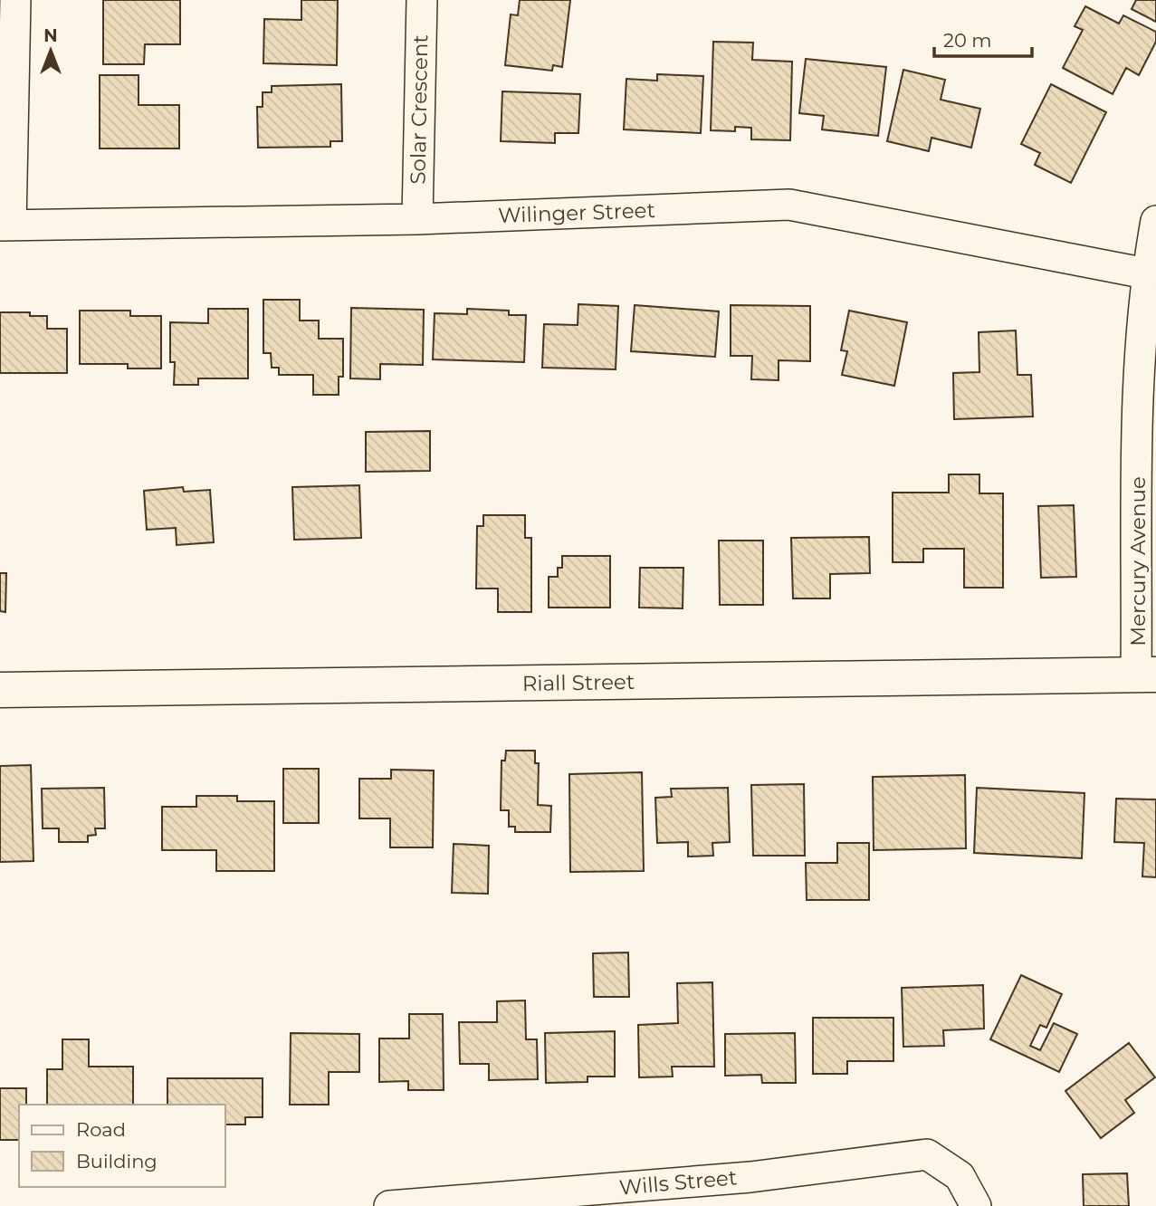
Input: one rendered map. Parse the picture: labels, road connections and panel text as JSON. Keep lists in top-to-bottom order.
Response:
{
  "streets": {
    "street": [
      "Solar Crescent",
      "Wilinger Street",
      "Mercury Avenue",
      "Riall Street",
      "Wills Street"
    ]
  },
  "crossings": [
    ["Solar Crescent", "Wilinger Street"],
    ["Wilinger Street", "Mercury Avenue"],
    ["Mercury Avenue", "Riall Street"]
  ],
  "legend": ["Road", "Building"],
  "scale_bar": "20 m",
  "north": "top"
}
